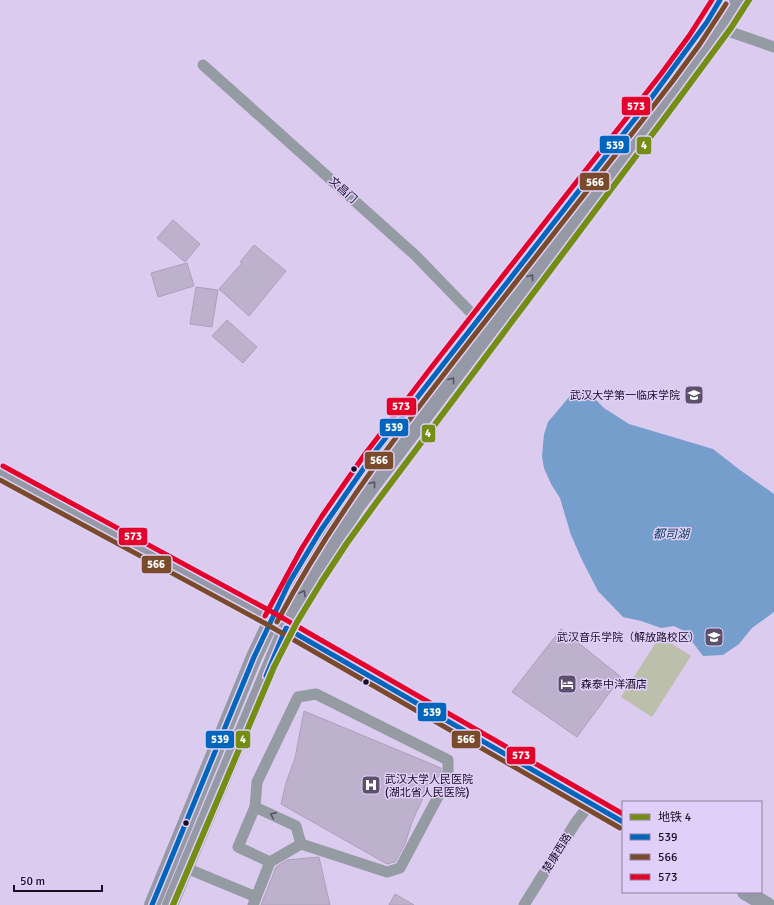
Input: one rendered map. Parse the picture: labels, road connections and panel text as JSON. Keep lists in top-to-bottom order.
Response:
{
  "streets": {
    "street": ["文昌门", "楚康西路"]
  },
  "water": ["都司湖"],
  "places": {
    "school or university": ["武汉大学第一临床学院", "武汉音乐学院（解放路校区）"],
    "hotel": ["森泰中洋酒店"],
    "hospital": ["武汉大学人民医院 (湖北省人民医院)"]
  },
  "lines": [
    "metro line 4",
    "transit line 539",
    "transit line 573",
    "transit line 566"
  ],
  "legend": [
    "地铁 4",
    "539",
    "566",
    "573"
  ],
  "scale_bar": "50 m"
}
